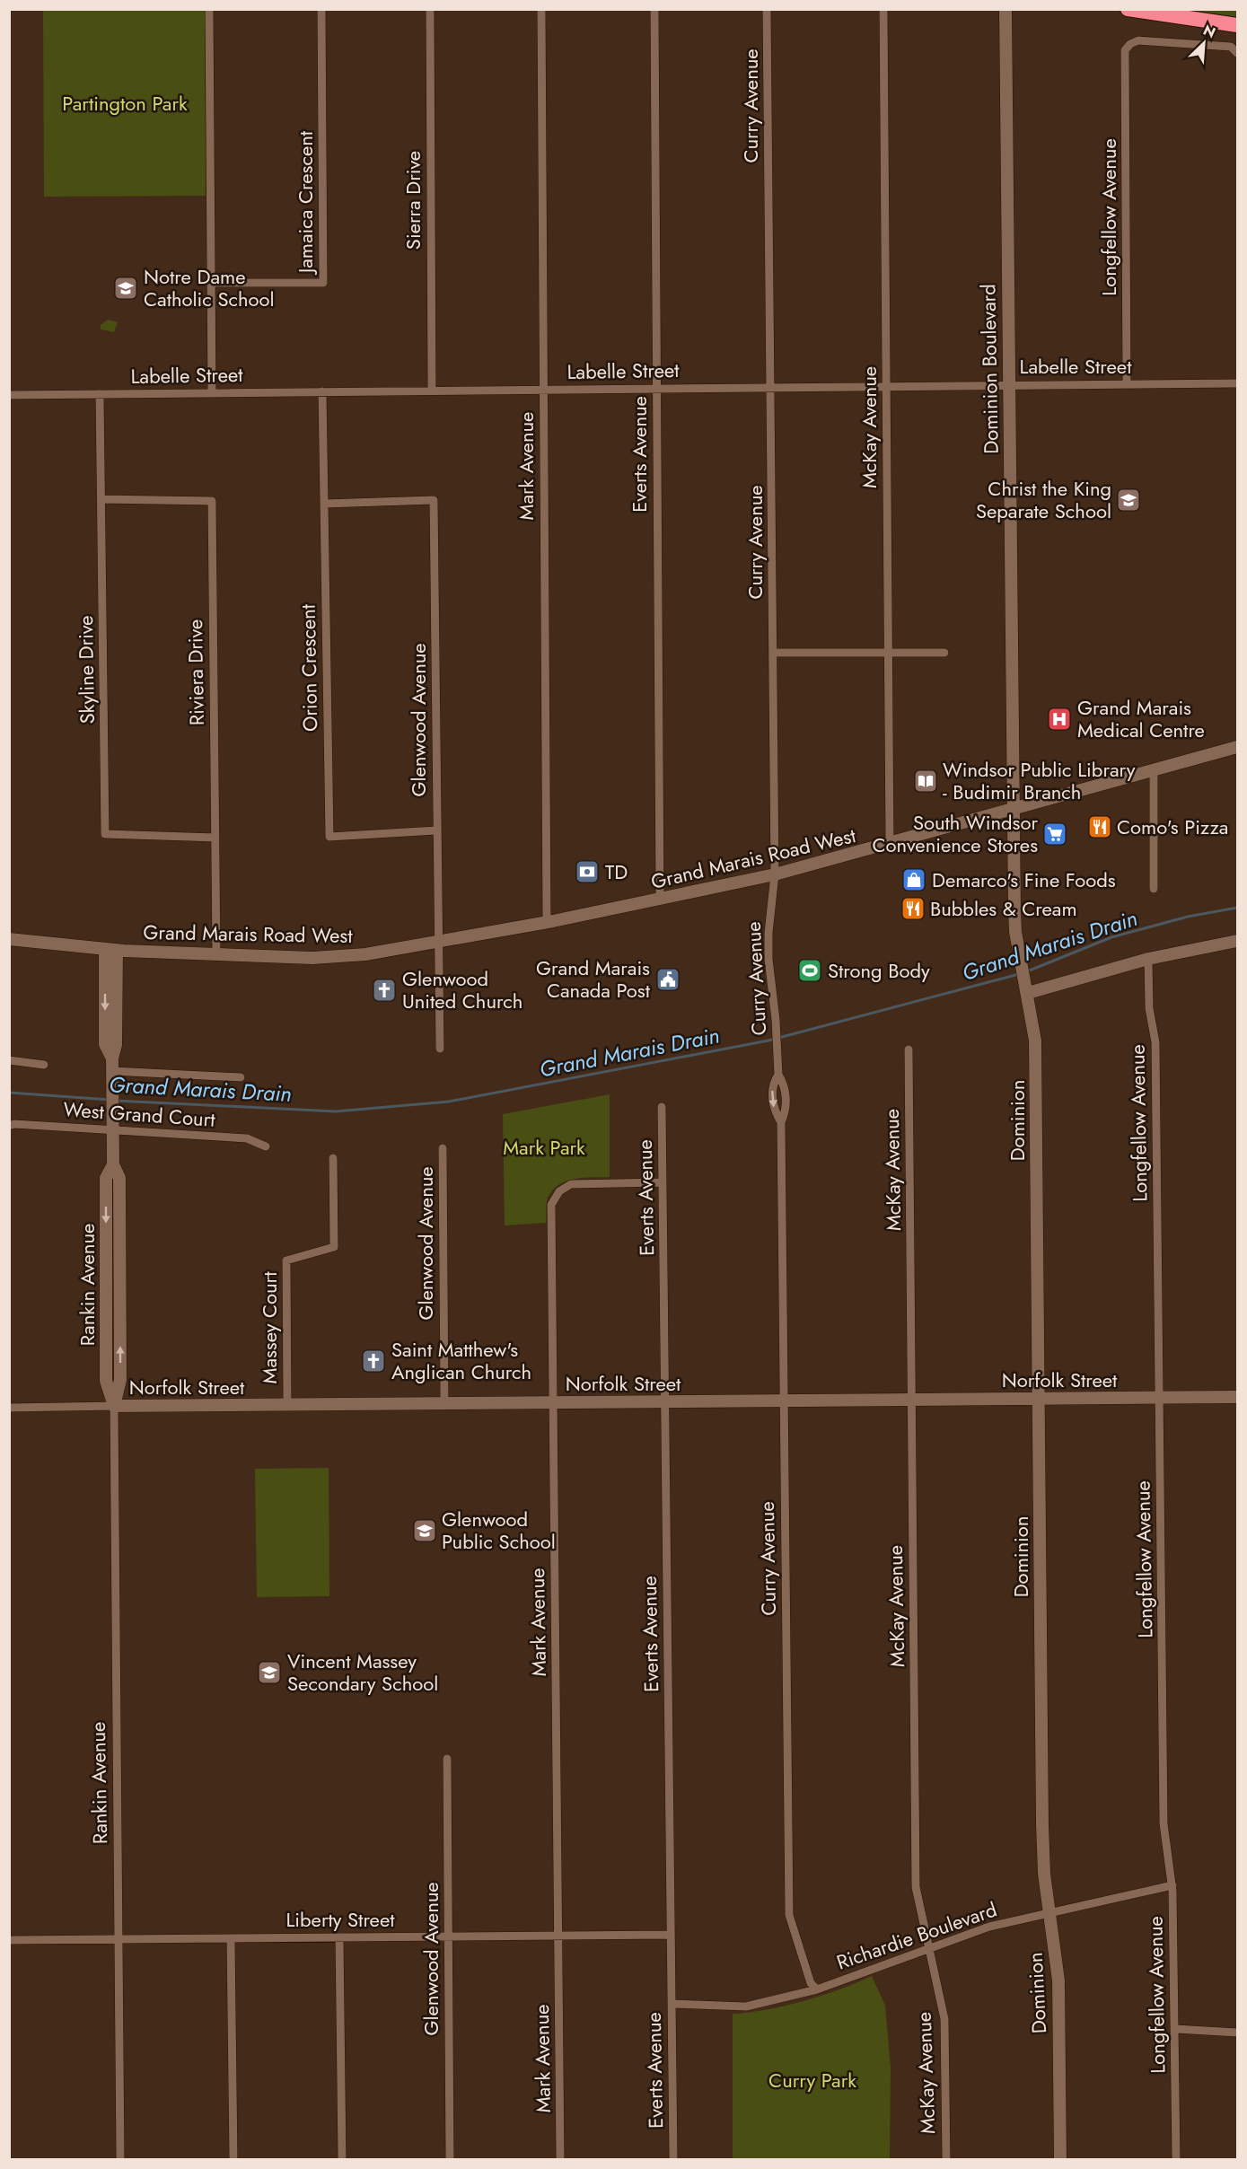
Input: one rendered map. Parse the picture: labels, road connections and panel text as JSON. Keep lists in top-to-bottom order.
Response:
{
  "streets": {
    "street": [
      "Curry Avenue",
      "Sierra Drive",
      "Jamaica Crescent",
      "Longfellow Avenue",
      "Labelle Street",
      "Dominion Boulevard",
      "McKay Avenue",
      "Everts Avenue",
      "Mark Avenue",
      "Orion Crescent",
      "Skyline Drive",
      "Riviera Drive",
      "Glenwood Avenue",
      "Grand Marais Road West",
      "West Grand Court",
      "Dominion",
      "Rankin Avenue",
      "Massey Court",
      "Norfolk Street",
      "Liberty Street",
      "Richardie Boulevard"
    ]
  },
  "crossings": [
    ["Curry Avenue", "Labelle Street"],
    ["Curry Avenue", "Grand Marais Road West"],
    ["Curry Avenue", "Norfolk Street"],
    ["Curry Avenue", "Richardie Boulevard"],
    ["Sierra Drive", "Labelle Street"],
    ["Longfellow Avenue", "Labelle Street"],
    ["Longfellow Avenue", "Norfolk Street"],
    ["Longfellow Avenue", "Richardie Boulevard"],
    ["Labelle Street", "Dominion Boulevard"],
    ["Labelle Street", "McKay Avenue"],
    ["Labelle Street", "Everts Avenue"],
    ["Labelle Street", "Mark Avenue"],
    ["Labelle Street", "Orion Crescent"],
    ["Labelle Street", "Skyline Drive"],
    ["Dominion Boulevard", "Grand Marais Road West"],
    ["Dominion Boulevard", "Dominion"],
    ["McKay Avenue", "Grand Marais Road West"],
    ["McKay Avenue", "Norfolk Street"],
    ["McKay Avenue", "Richardie Boulevard"],
    ["Everts Avenue", "Mark Avenue"],
    ["Everts Avenue", "Grand Marais Road West"],
    ["Everts Avenue", "Norfolk Street"],
    ["Everts Avenue", "Liberty Street"],
    ["Everts Avenue", "Richardie Boulevard"],
    ["Mark Avenue", "Grand Marais Road West"],
    ["Mark Avenue", "Norfolk Street"],
    ["Mark Avenue", "Liberty Street"],
    ["Orion Crescent", "Glenwood Avenue"],
    ["Skyline Drive", "Riviera Drive"],
    ["Riviera Drive", "Grand Marais Road West"],
    ["Glenwood Avenue", "Grand Marais Road West"],
    ["Glenwood Avenue", "Norfolk Street"],
    ["Glenwood Avenue", "Liberty Street"],
    ["Grand Marais Road West", "Rankin Avenue"],
    ["West Grand Court", "Rankin Avenue"],
    ["Dominion", "Norfolk Street"],
    ["Dominion", "Richardie Boulevard"],
    ["Rankin Avenue", "Norfolk Street"],
    ["Rankin Avenue", "Liberty Street"],
    ["Massey Court", "Norfolk Street"]
  ],
  "water": ["Grand Marais Drain"],
  "parks": ["Partington Park", "Mark Park", "Curry Park"],
  "places": {
    "school or university": [
      "Notre Dame Catholic School",
      "Christ the King Separate School",
      "Glenwood Public School",
      "Vincent Massey Secondary School"
    ],
    "hospital": ["Grand Marais Medical Centre"],
    "library": ["Windsor Public Library - Budimir Branch"],
    "restaurant": ["Como's Pizza", "Bubbles & Cream"],
    "supermarket": ["South Windsor Convenience Stores"],
    "bank": ["TD"],
    "shop": ["Demarco's Fine Foods"],
    "sports": ["Strong Body"],
    "public building": ["Grand Marais Canada Post"],
    "church": ["Glenwood United Church", "Saint Matthew's Anglican Church"]
  },
  "north": "top right"
}
